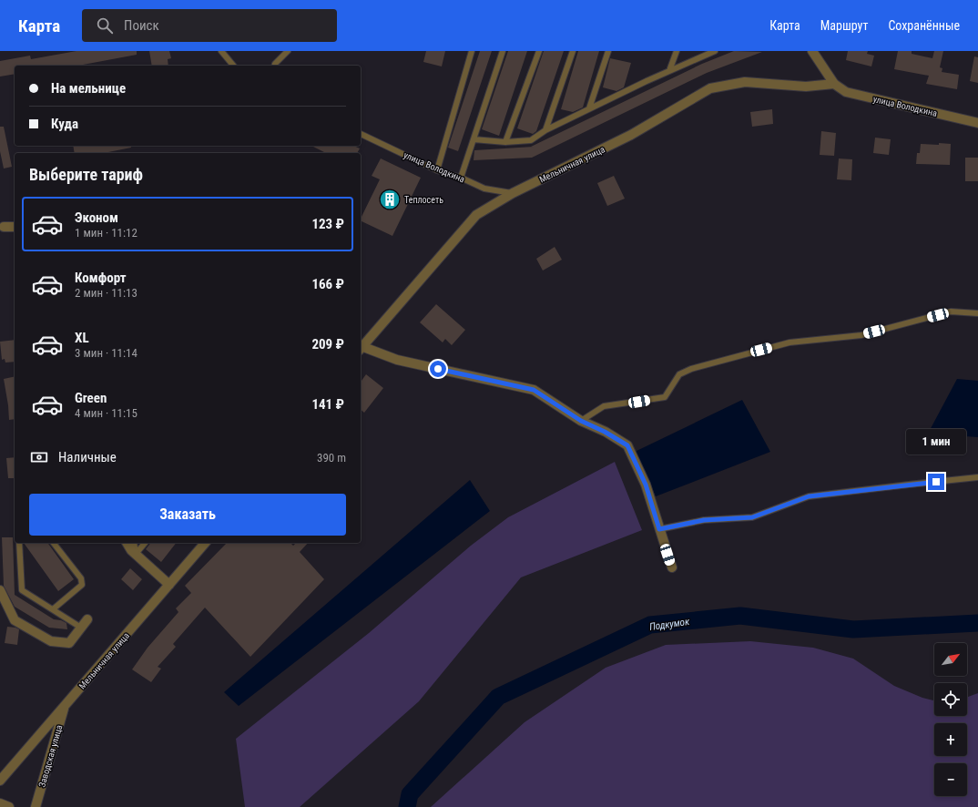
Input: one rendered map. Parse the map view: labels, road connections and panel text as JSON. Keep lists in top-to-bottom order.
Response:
{
  "streets": {
    "street": ["улица Володкина", "Мельничная улица", "Заводская улица"]
  },
  "crossings": [
    ["улица Володкина", "Мельничная улица"],
    ["Мельничная улица", "Заводская улица"]
  ],
  "water": ["Подкумок"],
  "places": {
    "building": ["Теплосеть"]
  },
  "north": "top right",
  "page": {
    "header": "Карта",
    "search": "Поиск",
    "nav": ["Карта", "Маршрут", "Сохранённые"],
    "banner": ["На мельнице", "Куда"],
    "heading": "Выберите тариф",
    "list": [
      {
        "name": "Эконом",
        "note": "1 мин · 11:12",
        "value": "123 ₽"
      },
      {
        "name": "Комфорт",
        "note": "2 мин · 11:13",
        "value": "166 ₽"
      },
      {
        "name": "XL",
        "note": "3 мин · 11:14",
        "value": "209 ₽"
      },
      {
        "name": "Green",
        "note": "4 мин · 11:15",
        "value": "141 ₽"
      }
    ],
    "bubble": "1 мин",
    "pay": ["Наличные", "390 m"],
    "buttons": "Заказать",
    "map_buttons": ["+", "−"]
  }
}
